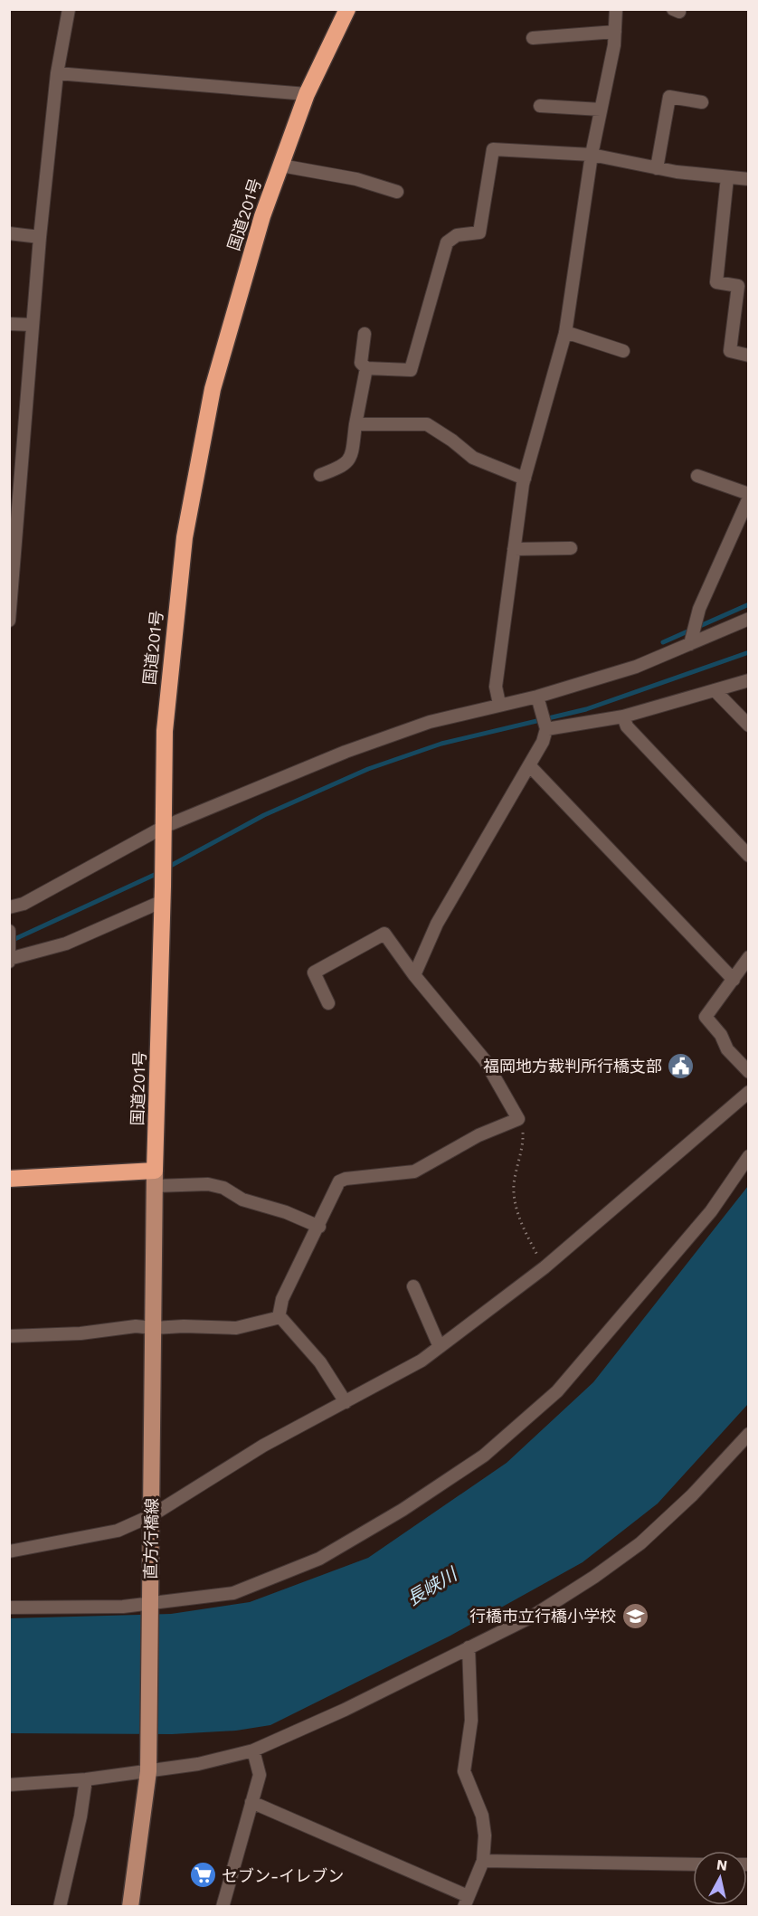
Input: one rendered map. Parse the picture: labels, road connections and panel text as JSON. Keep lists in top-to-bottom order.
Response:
{
  "streets": {
    "highway": ["国道201号"],
    "main road": ["直方行橋線"]
  },
  "crossings": [
    ["国道201号", "直方行橋線"]
  ],
  "water": ["長峡川"],
  "places": {
    "public building": ["福岡地方裁判所行橋支部"],
    "school or university": ["行橋市立行橋小学校"],
    "supermarket": ["セブン-イレブン"]
  },
  "north": "top"
}
